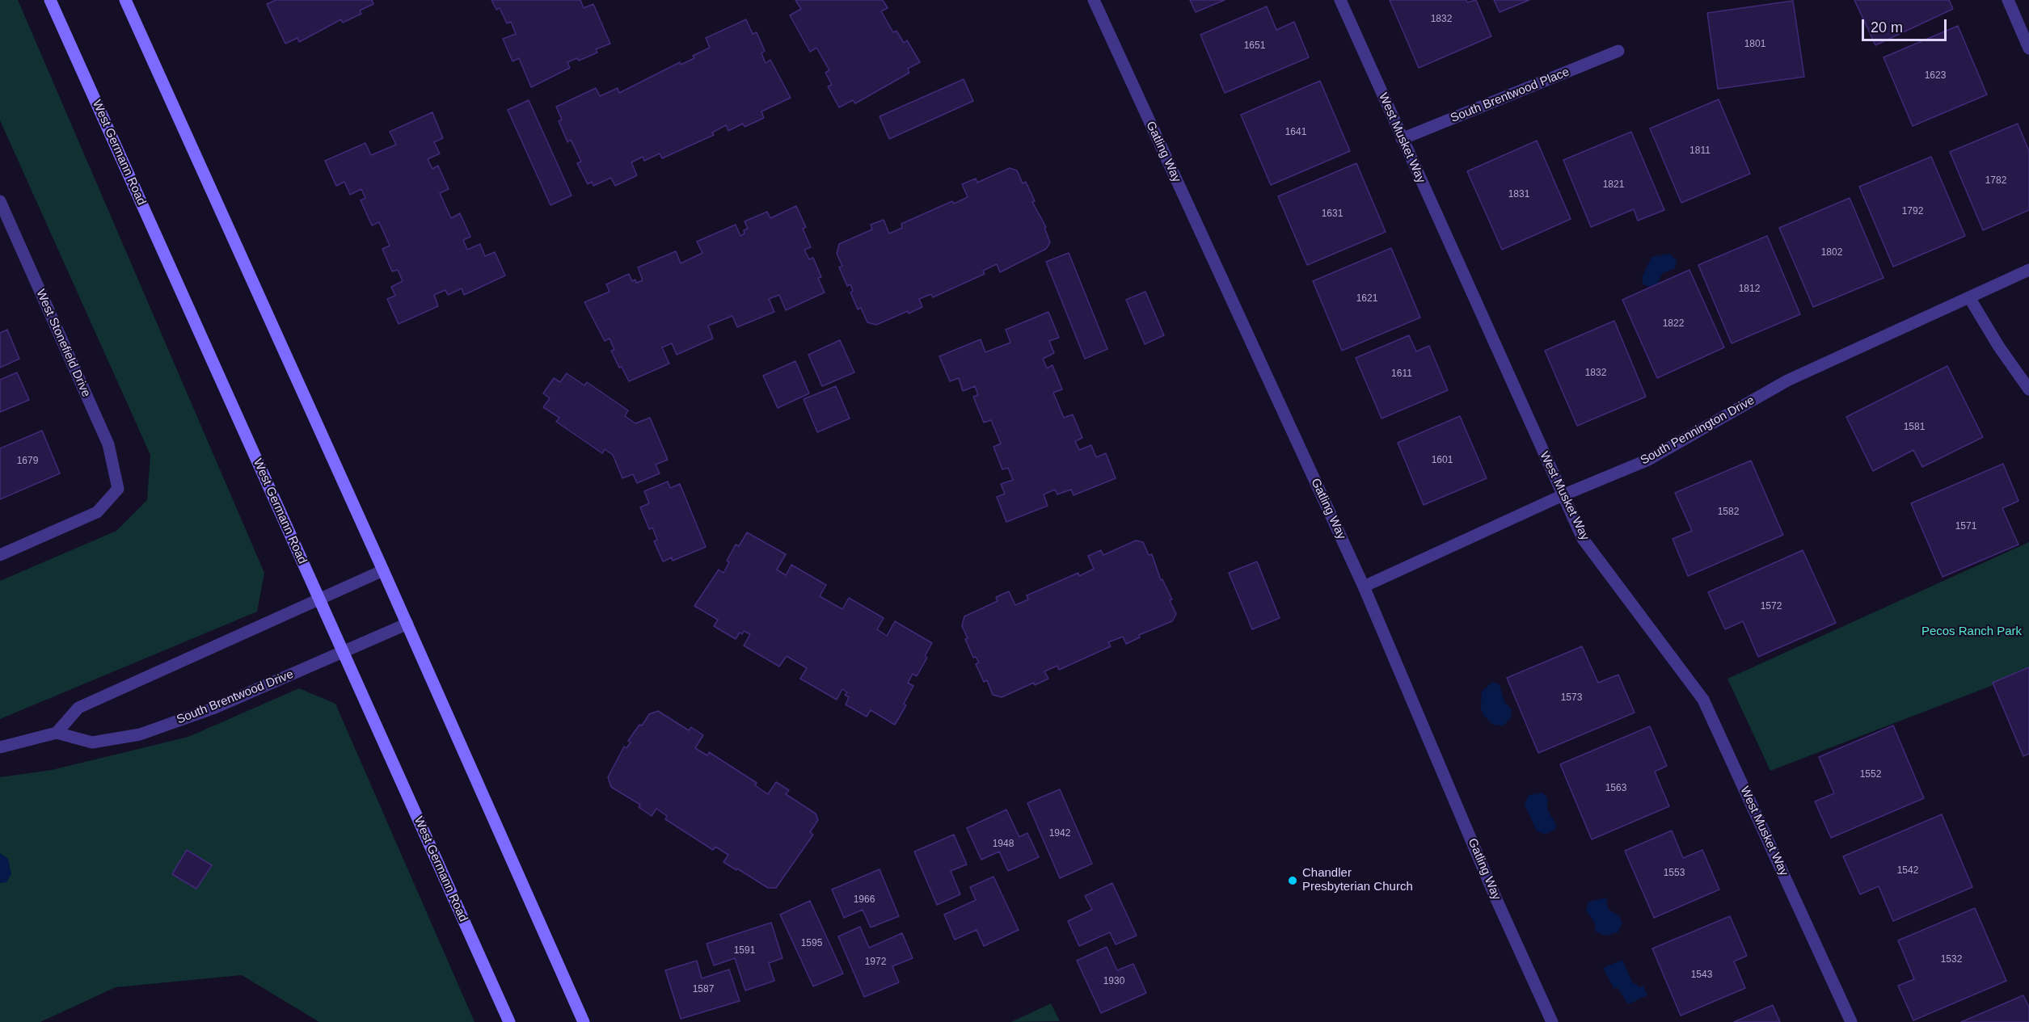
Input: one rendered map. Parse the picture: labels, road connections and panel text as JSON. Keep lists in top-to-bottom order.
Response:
{
  "streets": {
    "main road": ["West Germann Road"],
    "street": [
      "South Brentwood Place",
      "West Musket Way",
      "Gatling Way",
      "West Stonefield Drive",
      "South Pennington Drive",
      "South Brentwood Drive"
    ]
  },
  "crossings": [
    ["South Brentwood Place", "West Musket Way"],
    ["West Musket Way", "South Pennington Drive"],
    ["Gatling Way", "South Pennington Drive"],
    ["West Germann Road", "South Brentwood Drive"]
  ],
  "parks": ["Pecos Ranch Park"],
  "places": ["Chandler Presbyterian Church"],
  "house_numbers": [
    "1832",
    "1801",
    "1651",
    "1623",
    "1641",
    "1811",
    "1782",
    "1821",
    "1831",
    "1792",
    "1631",
    "1802",
    "1812",
    "1621",
    "1822",
    "1832",
    "1611",
    "1581",
    "1601",
    "1679",
    "1582",
    "1571",
    "1572",
    "1573",
    "1552",
    "1563",
    "1942",
    "1948",
    "1542",
    "1553",
    "1966",
    "1595",
    "1591",
    "1532",
    "1972",
    "1543",
    "1930",
    "1587"
  ],
  "scale_bar": "20 m"
}
